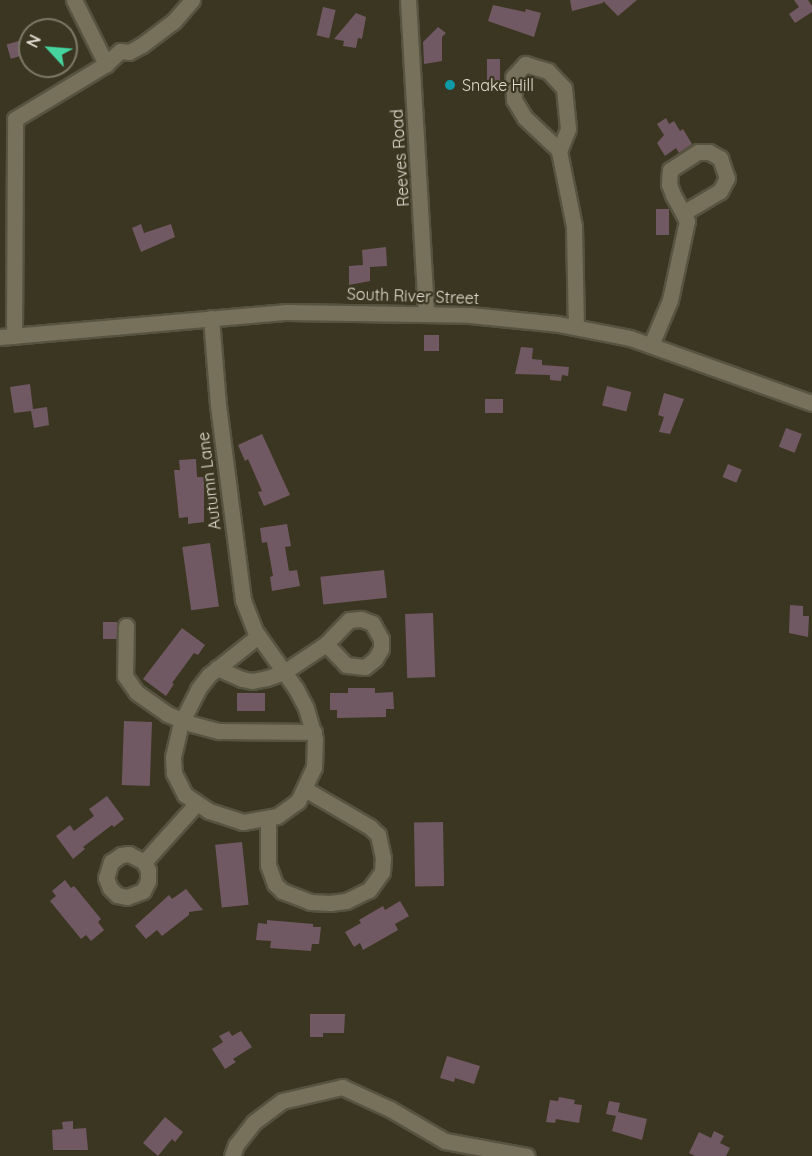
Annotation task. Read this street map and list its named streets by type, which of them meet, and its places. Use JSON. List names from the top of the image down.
{
  "streets": {
    "street": ["Reeves Road", "South River Street", "Autumn Lane"]
  },
  "crossings": [
    ["Reeves Road", "South River Street"],
    ["South River Street", "Autumn Lane"]
  ],
  "places": ["Snake Hill"],
  "north": "top left"
}
